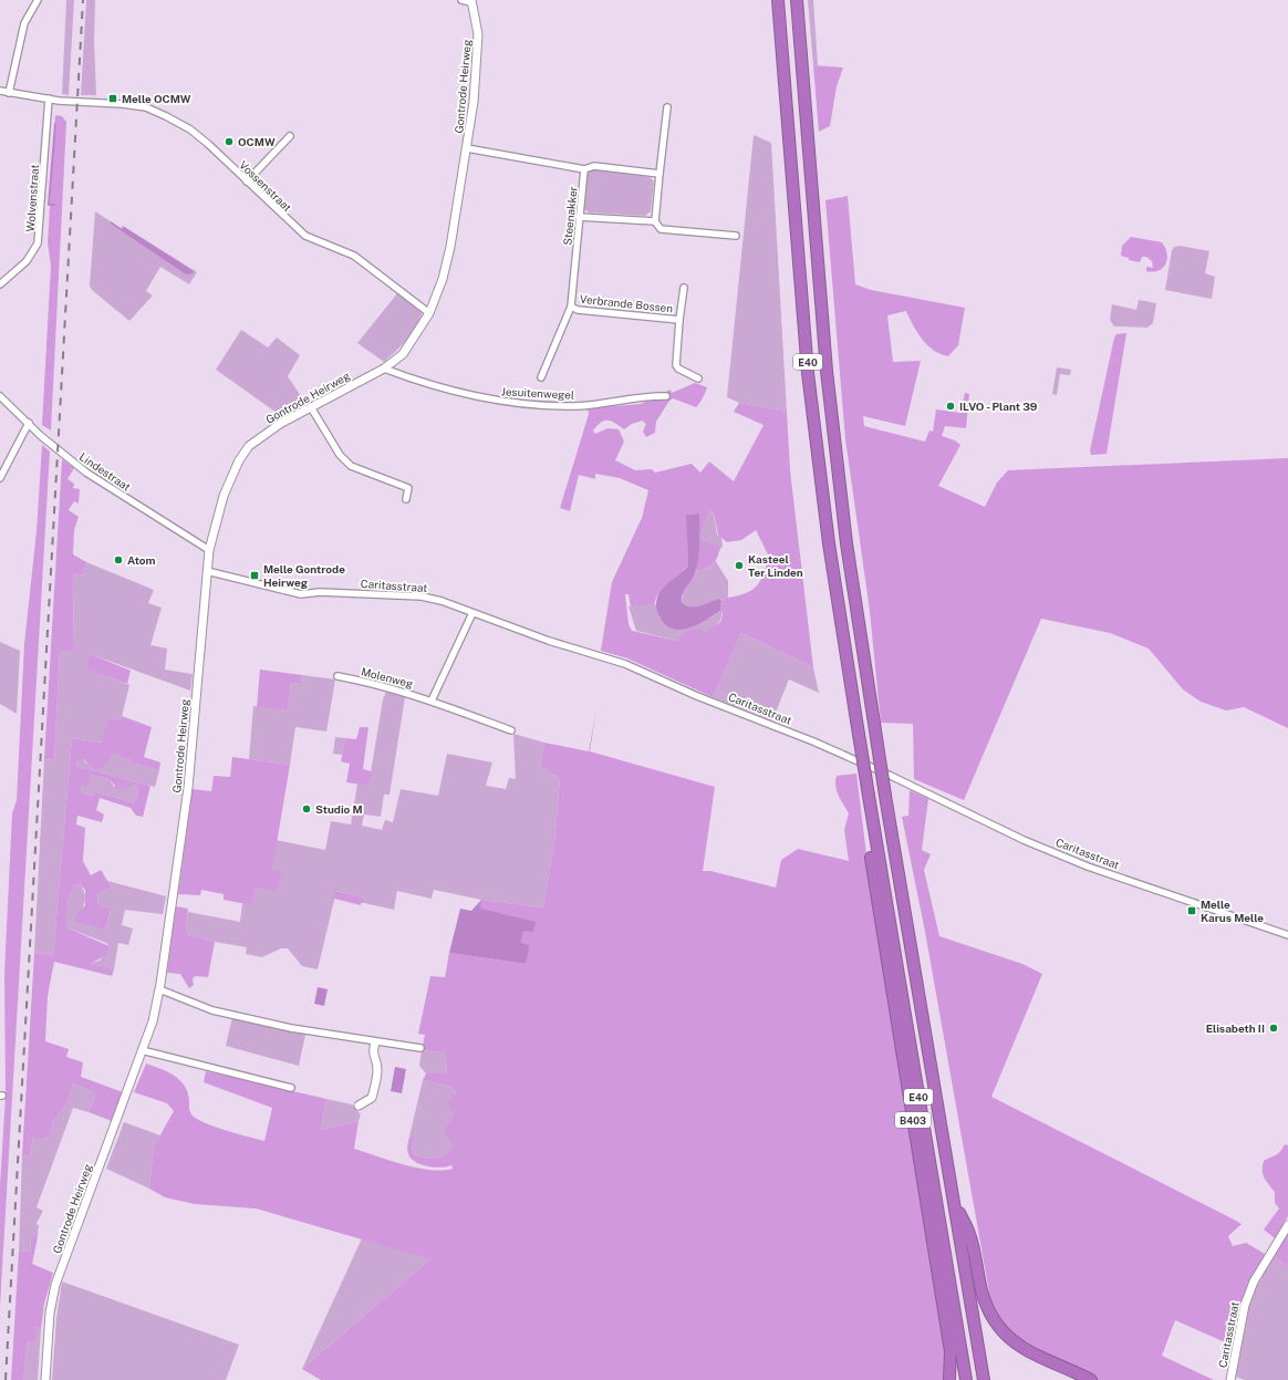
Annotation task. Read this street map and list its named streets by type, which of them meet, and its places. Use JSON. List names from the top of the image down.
{
  "streets": {
    "highway": ["E40", "B403"],
    "street": [
      "Gontrode Heirweg",
      "Vossenstraat",
      "Wolvenstraat",
      "Steenakker",
      "Verbrande Bossen",
      "Jesuitenwegel",
      "Lindestraat",
      "Caritasstraat",
      "Molenweg"
    ]
  },
  "crossings": [
    ["Gontrode Heirweg", "Vossenstraat"],
    ["Gontrode Heirweg", "Jesuitenwegel"],
    ["Gontrode Heirweg", "Lindestraat"],
    ["Gontrode Heirweg", "Caritasstraat"],
    ["Vossenstraat", "Wolvenstraat"],
    ["Steenakker", "Verbrande Bossen"],
    ["E40", "B403"]
  ],
  "places": {
    "transit": ["Melle OCMW", "Melle Gontrode Heirweg", "Melle Karus Melle"],
    "other": [
      "OCMW",
      "ILVO - Plant 39",
      "Atom",
      "Kasteel Ter Linden",
      "Studio M",
      "Elisabeth II"
    ]
  }
}
